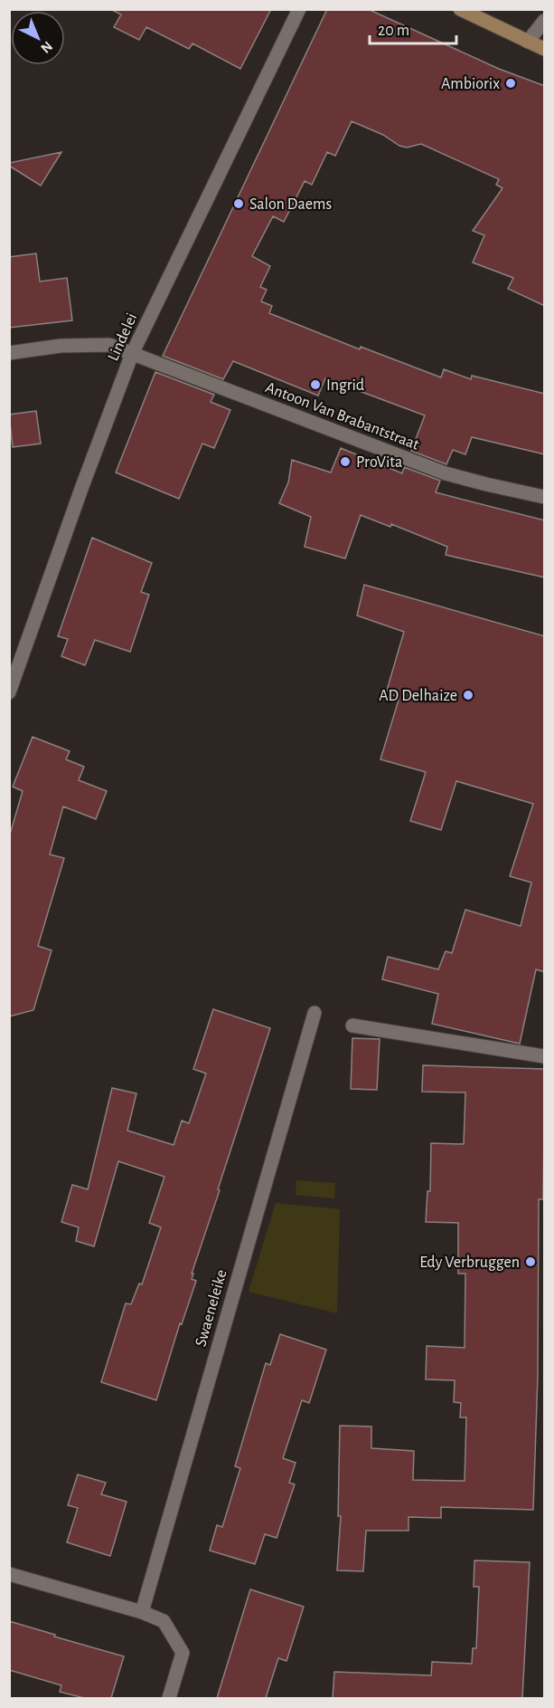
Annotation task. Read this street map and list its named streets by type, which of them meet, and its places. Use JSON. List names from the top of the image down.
{
  "streets": {
    "street": ["Lindelei", "Antoon Van Brabantstraat", "Swaeneleike"]
  },
  "crossings": [
    ["Lindelei", "Antoon Van Brabantstraat"]
  ],
  "places": [
    "Ambiorix",
    "Salon Daems",
    "Ingrid",
    "ProVita",
    "AD Delhaize",
    "Edy Verbruggen"
  ],
  "scale_bar": "20 m",
  "north": "bottom right"
}
